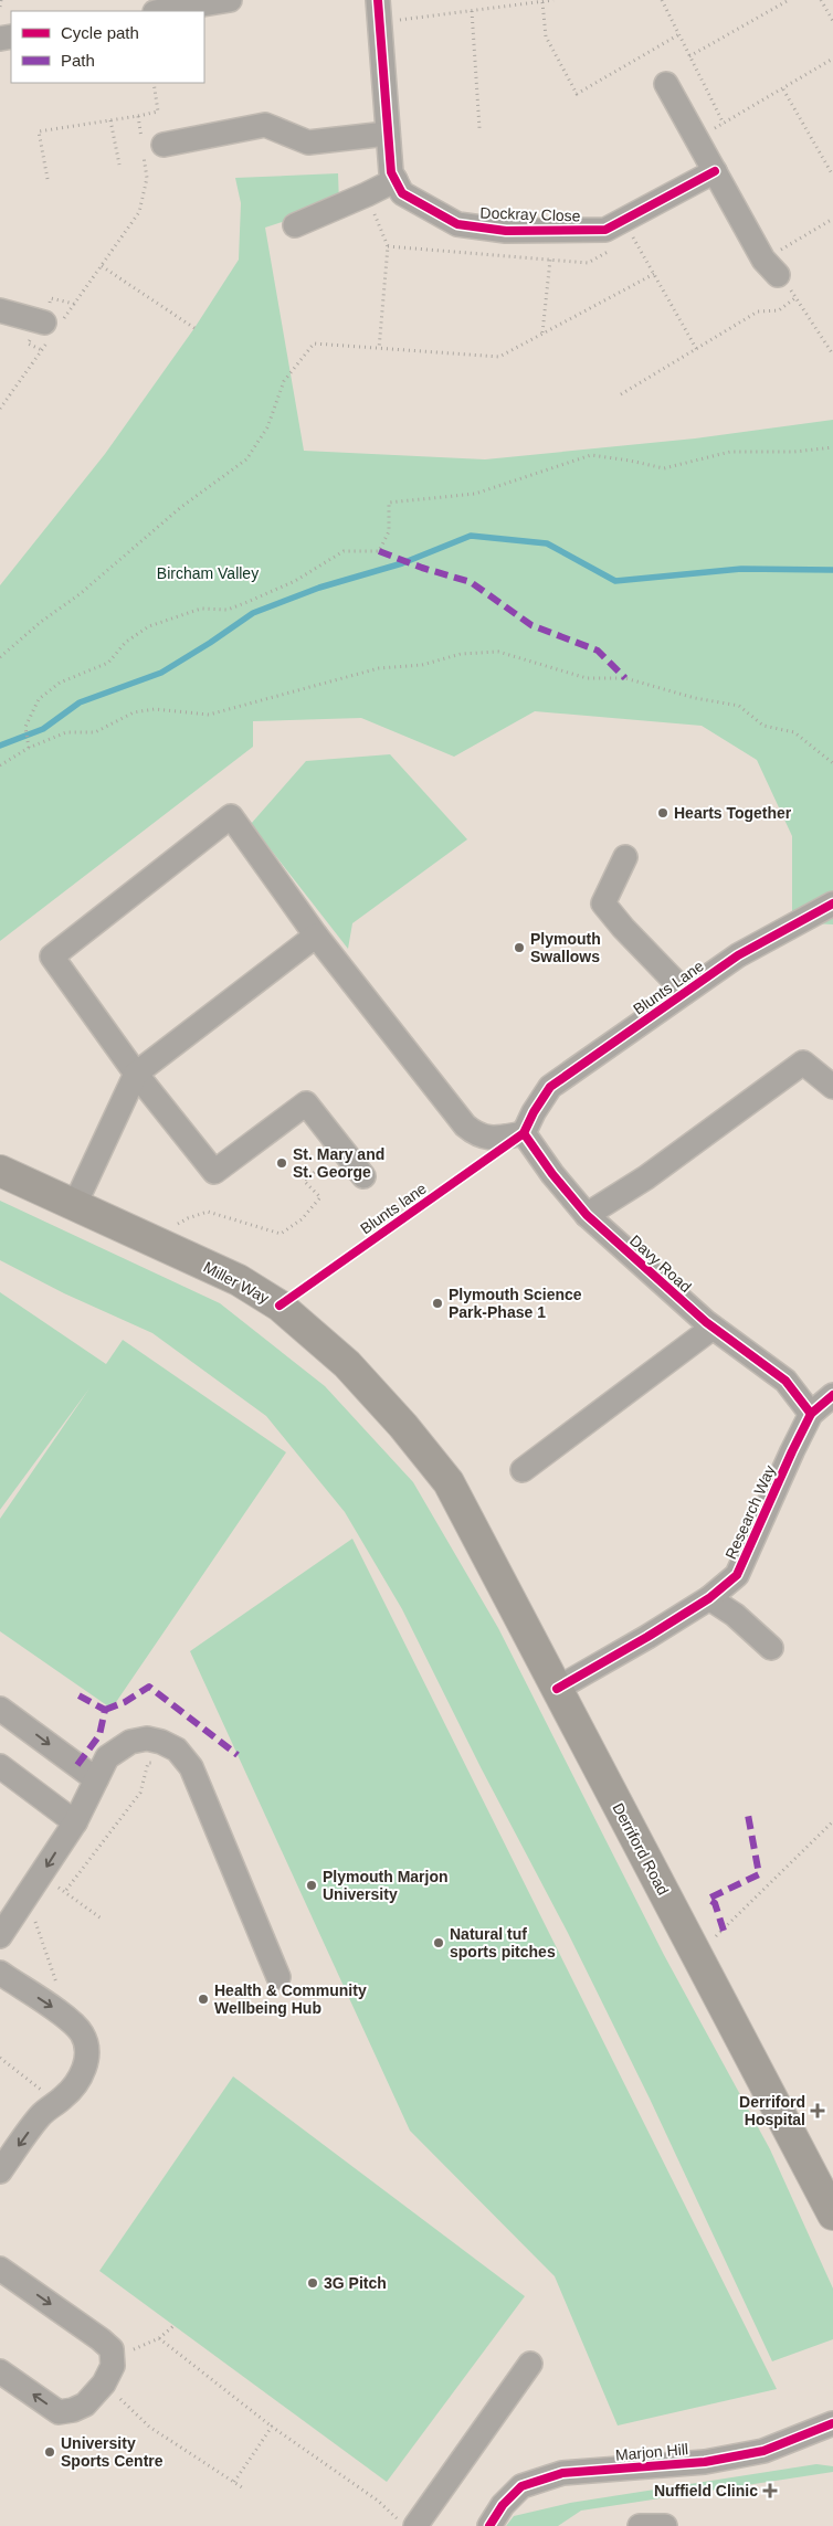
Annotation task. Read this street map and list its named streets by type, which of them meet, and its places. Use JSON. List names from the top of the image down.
{
  "streets": {
    "main road": ["Miller Way", "Derriford Road"],
    "street": [
      "Dockray Close",
      "Blunts Lane",
      "Davy Road",
      "Research Way",
      "Marjon Hill"
    ],
    "cycle path": ["Blunts lane"]
  },
  "crossings": [
    ["Blunts Lane", "Davy Road"],
    ["Davy Road", "Research Way"],
    ["Miller Way", "Derriford Road"],
    ["Research Way", "Derriford Road"]
  ],
  "parks": ["Bircham Valley"],
  "places": {
    "other": [
      "Hearts Together",
      "Plymouth Swallows",
      "St. Mary and St. George",
      "Plymouth Science Park-Phase 1",
      "Plymouth Marjon University",
      "Natural tuf sports pitches",
      "Health & Community Wellbeing Hub",
      "3G Pitch",
      "University Sports Centre"
    ],
    "health": ["Derriford Hospital", "Nuffield Clinic"]
  },
  "legend": ["Cycle path", "Path"]
}
